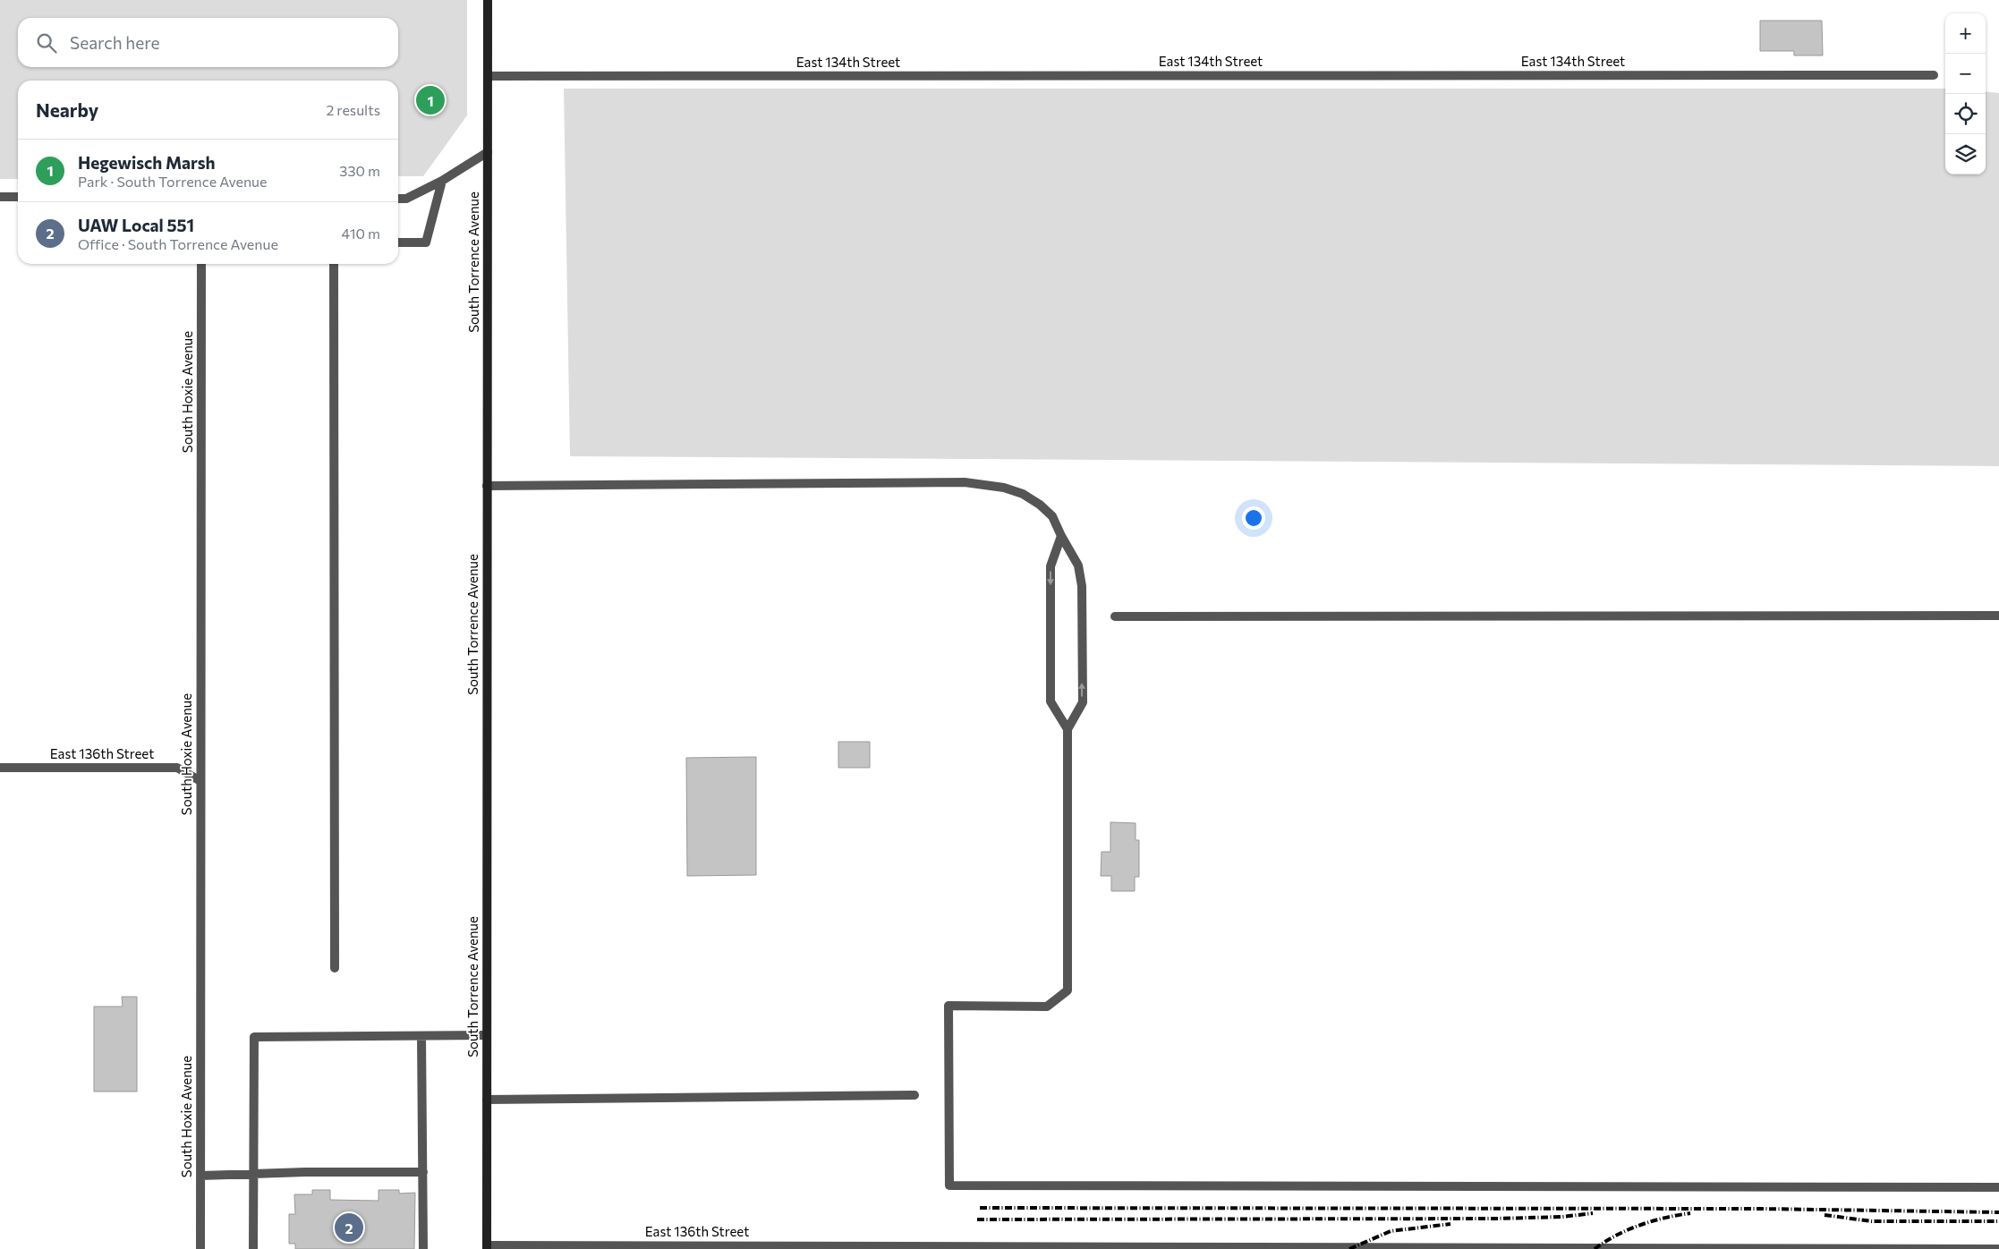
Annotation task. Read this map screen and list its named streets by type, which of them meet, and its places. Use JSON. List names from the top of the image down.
{
  "streets": {
    "main road": ["South Torrence Avenue"],
    "street": ["East 134th Street", "South Hoxie Avenue", "East 136th Street"]
  },
  "crossings": [
    ["East 134th Street", "South Torrence Avenue"],
    ["South Torrence Avenue", "East 136th Street"],
    ["South Hoxie Avenue", "East 136th Street"]
  ],
  "page": {
    "map_buttons": ["+", "−"],
    "search": "Search here",
    "heading": ["Nearby", "2 results"],
    "pins": ["1", "2"],
    "list": [
      {
        "mark": "1",
        "name": "Hegewisch Marsh",
        "note": "Park · South Torrence Avenue",
        "value": "330 m"
      },
      {
        "mark": "2",
        "name": "UAW Local 551",
        "note": "Office · South Torrence Avenue",
        "value": "410 m"
      }
    ]
  }
}
